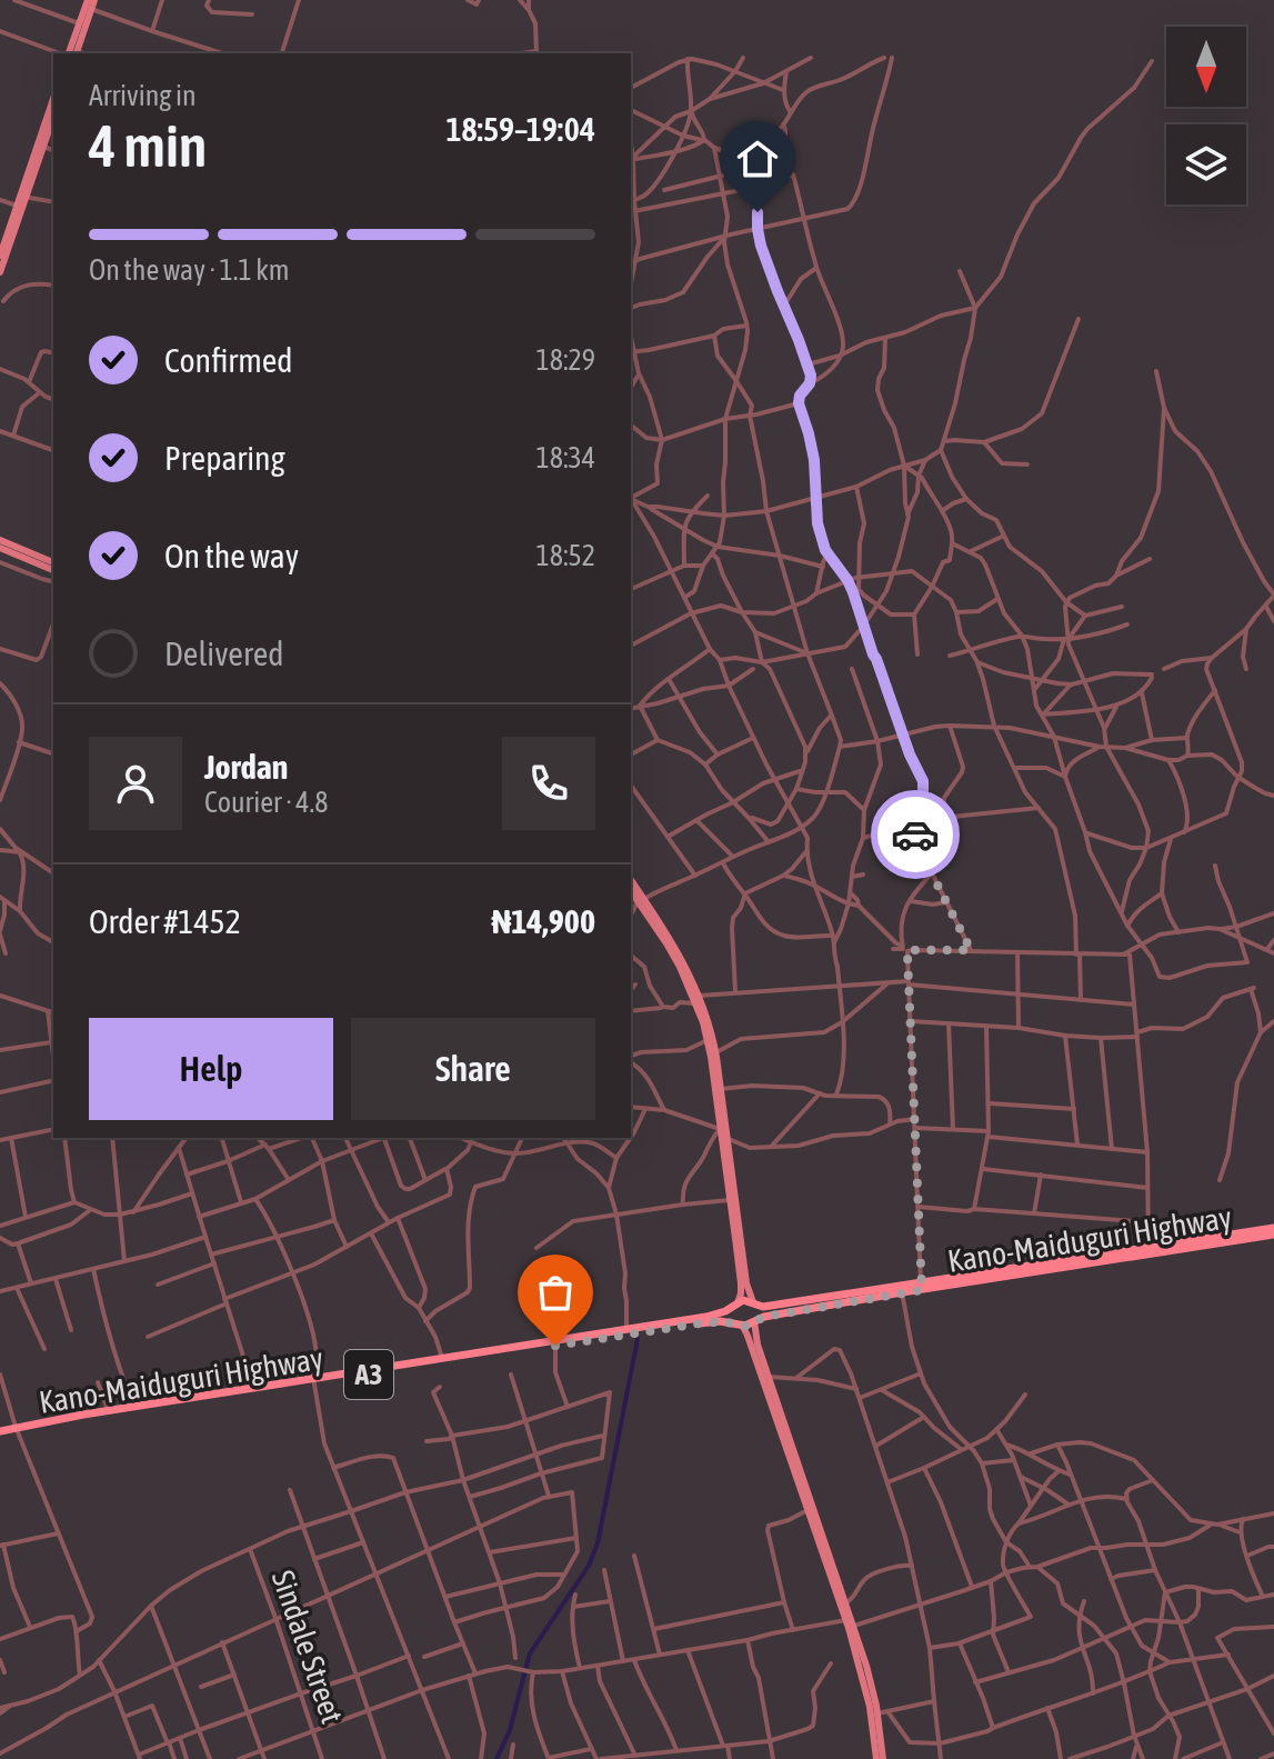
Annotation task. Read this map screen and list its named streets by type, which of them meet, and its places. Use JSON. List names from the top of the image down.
{
  "streets": {
    "highway": ["Kano-Maiduguri Highway", "A3"],
    "street": ["Sindale Street"]
  },
  "crossings": [
    ["Kano-Maiduguri Highway", "A3"]
  ],
  "north": "bottom",
  "page": {
    "heading": ["4 min", "Arriving in", "18:59–19:04"],
    "panel": [
      "Jordan",
      "Courier · 4.8",
      "Order #1452",
      "₦14,900"
    ],
    "bar": "On the way · 1.1 km",
    "list": [
      ["Confirmed", "18:29"],
      ["Preparing", "18:34"],
      ["On the way", "18:52"],
      "Delivered"
    ],
    "buttons": ["Help", "Share"]
  }
}
